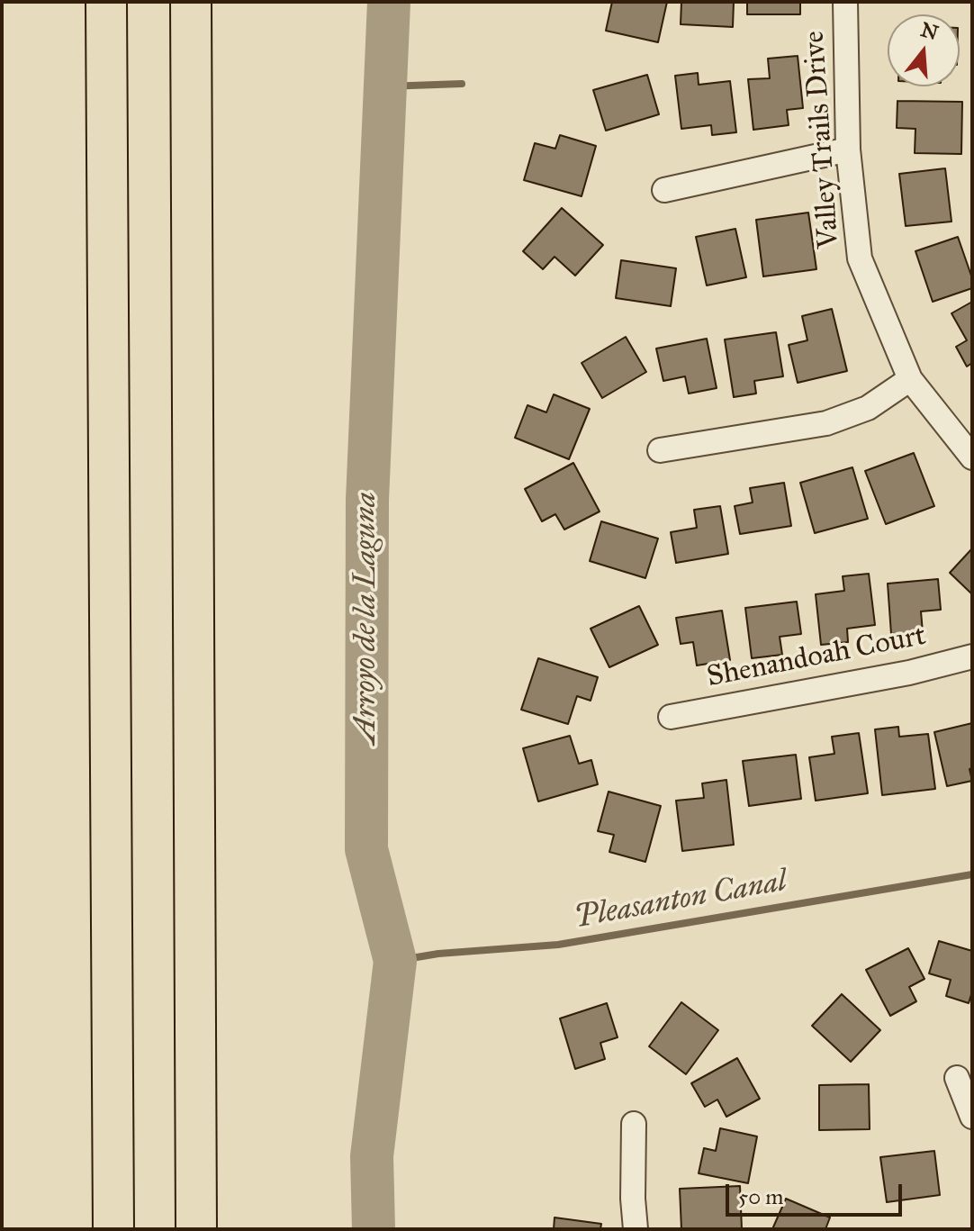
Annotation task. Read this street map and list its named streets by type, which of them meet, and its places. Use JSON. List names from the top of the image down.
{
  "streets": {
    "street": ["Valley Trails Drive", "Shenandoah Court"]
  },
  "water": ["Arroyo de la Laguna", "Pleasanton Canal"],
  "scale_bar": "50 m",
  "north": "top"
}
